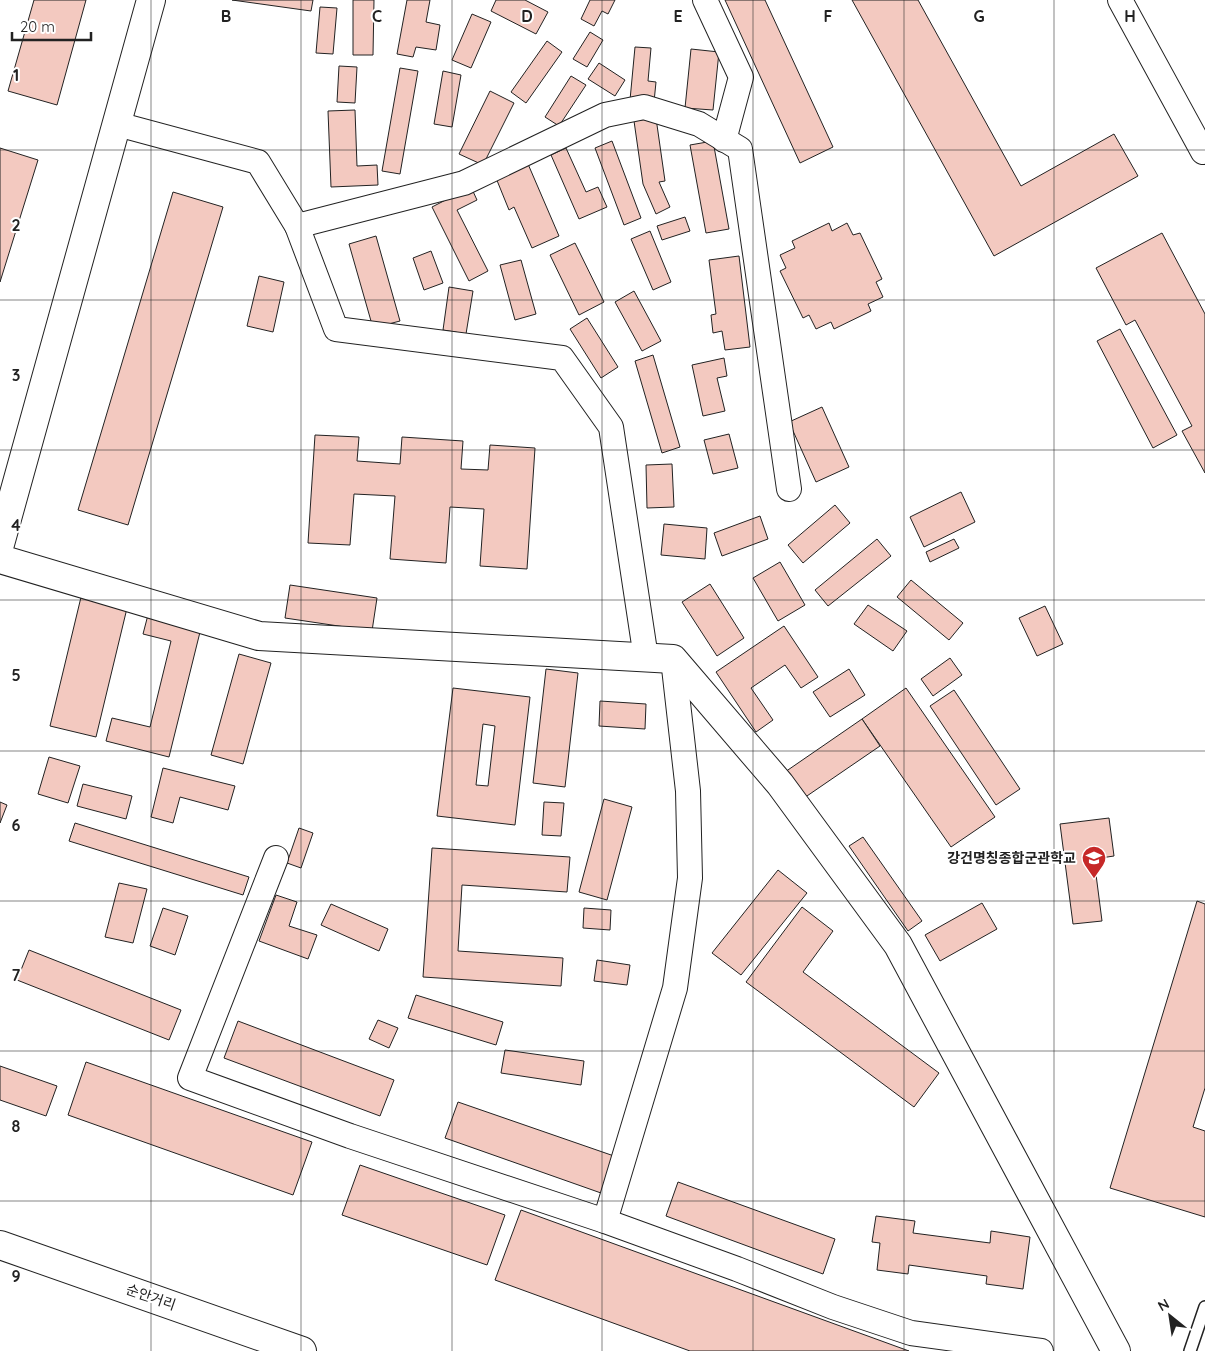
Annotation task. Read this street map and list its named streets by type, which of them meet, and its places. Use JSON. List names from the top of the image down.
{
  "streets": {
    "street": ["순안거리"]
  },
  "places": {
    "school or university": ["강건명칭종합군관학교"]
  },
  "scale_bar": "20 m",
  "north": "top left",
  "grid": {
    "columns": [
      "B",
      "C",
      "D",
      "E",
      "F",
      "G",
      "H"
    ],
    "rows": [
      "1",
      "2",
      "3",
      "4",
      "5",
      "6",
      "7",
      "8",
      "9"
    ]
  }
}
